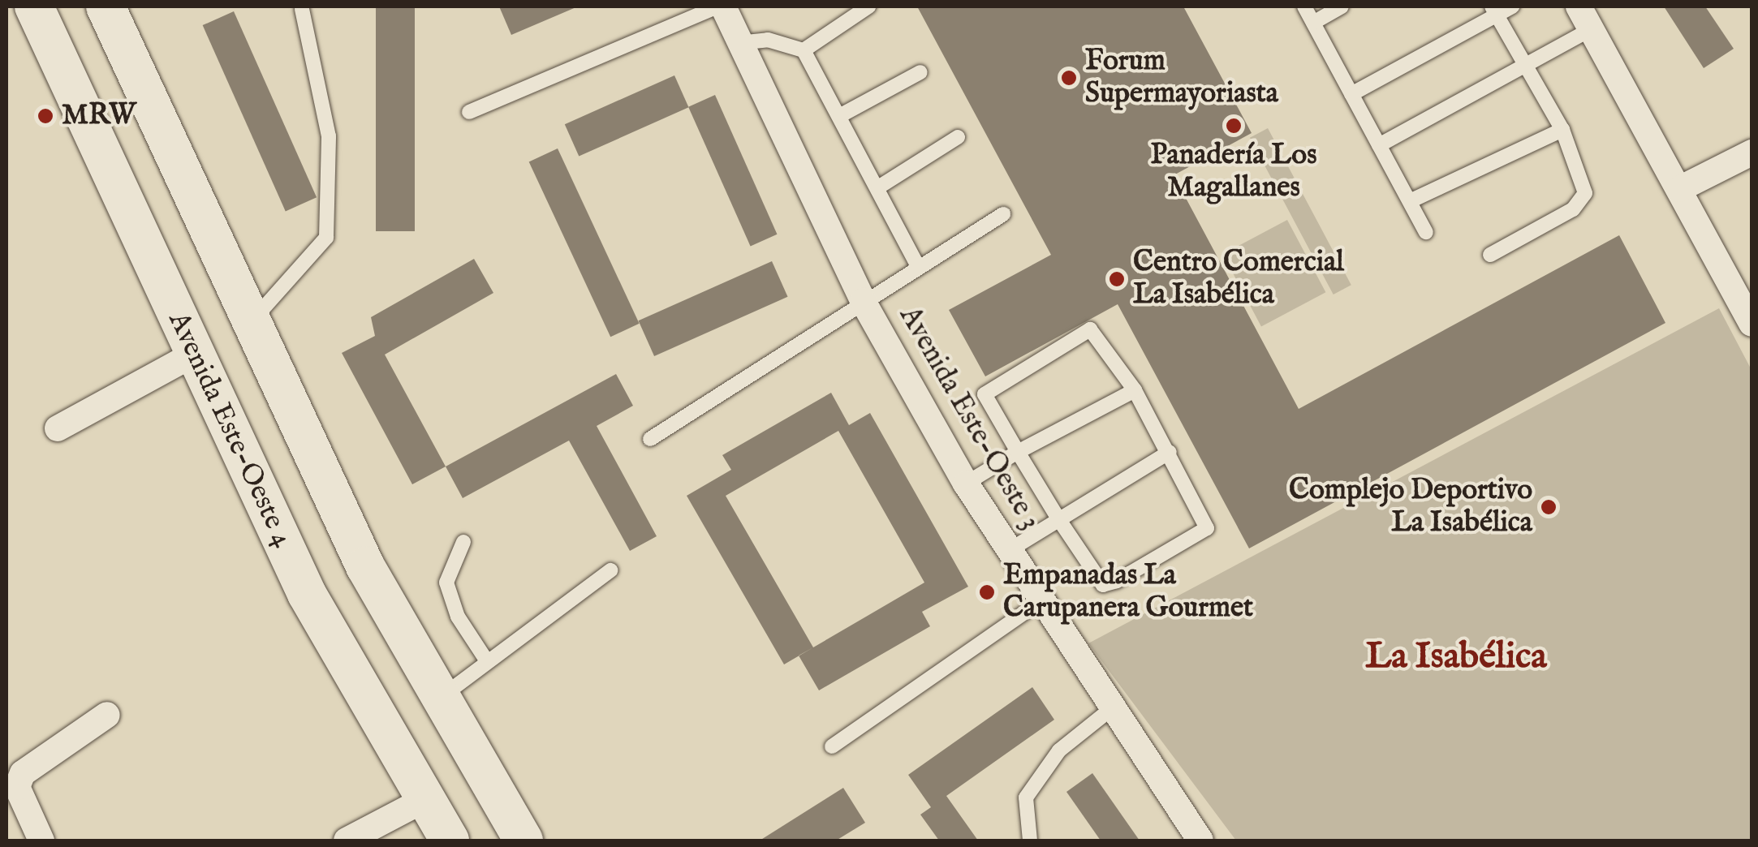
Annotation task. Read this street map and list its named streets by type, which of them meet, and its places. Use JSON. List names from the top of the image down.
{
  "streets": {
    "main road": ["Avenida Este-Oeste 4"],
    "street": ["Avenida Este-Oeste 3"]
  },
  "districts": ["La Isabélica"],
  "places": [
    "Forum Supermayoriasta",
    "MRW",
    "Panadería Los Magallanes",
    "Centro Comercial La Isabélica",
    "Complejo Deportivo La Isabélica",
    "Empanadas La Carupanera Gourmet"
  ]
}
